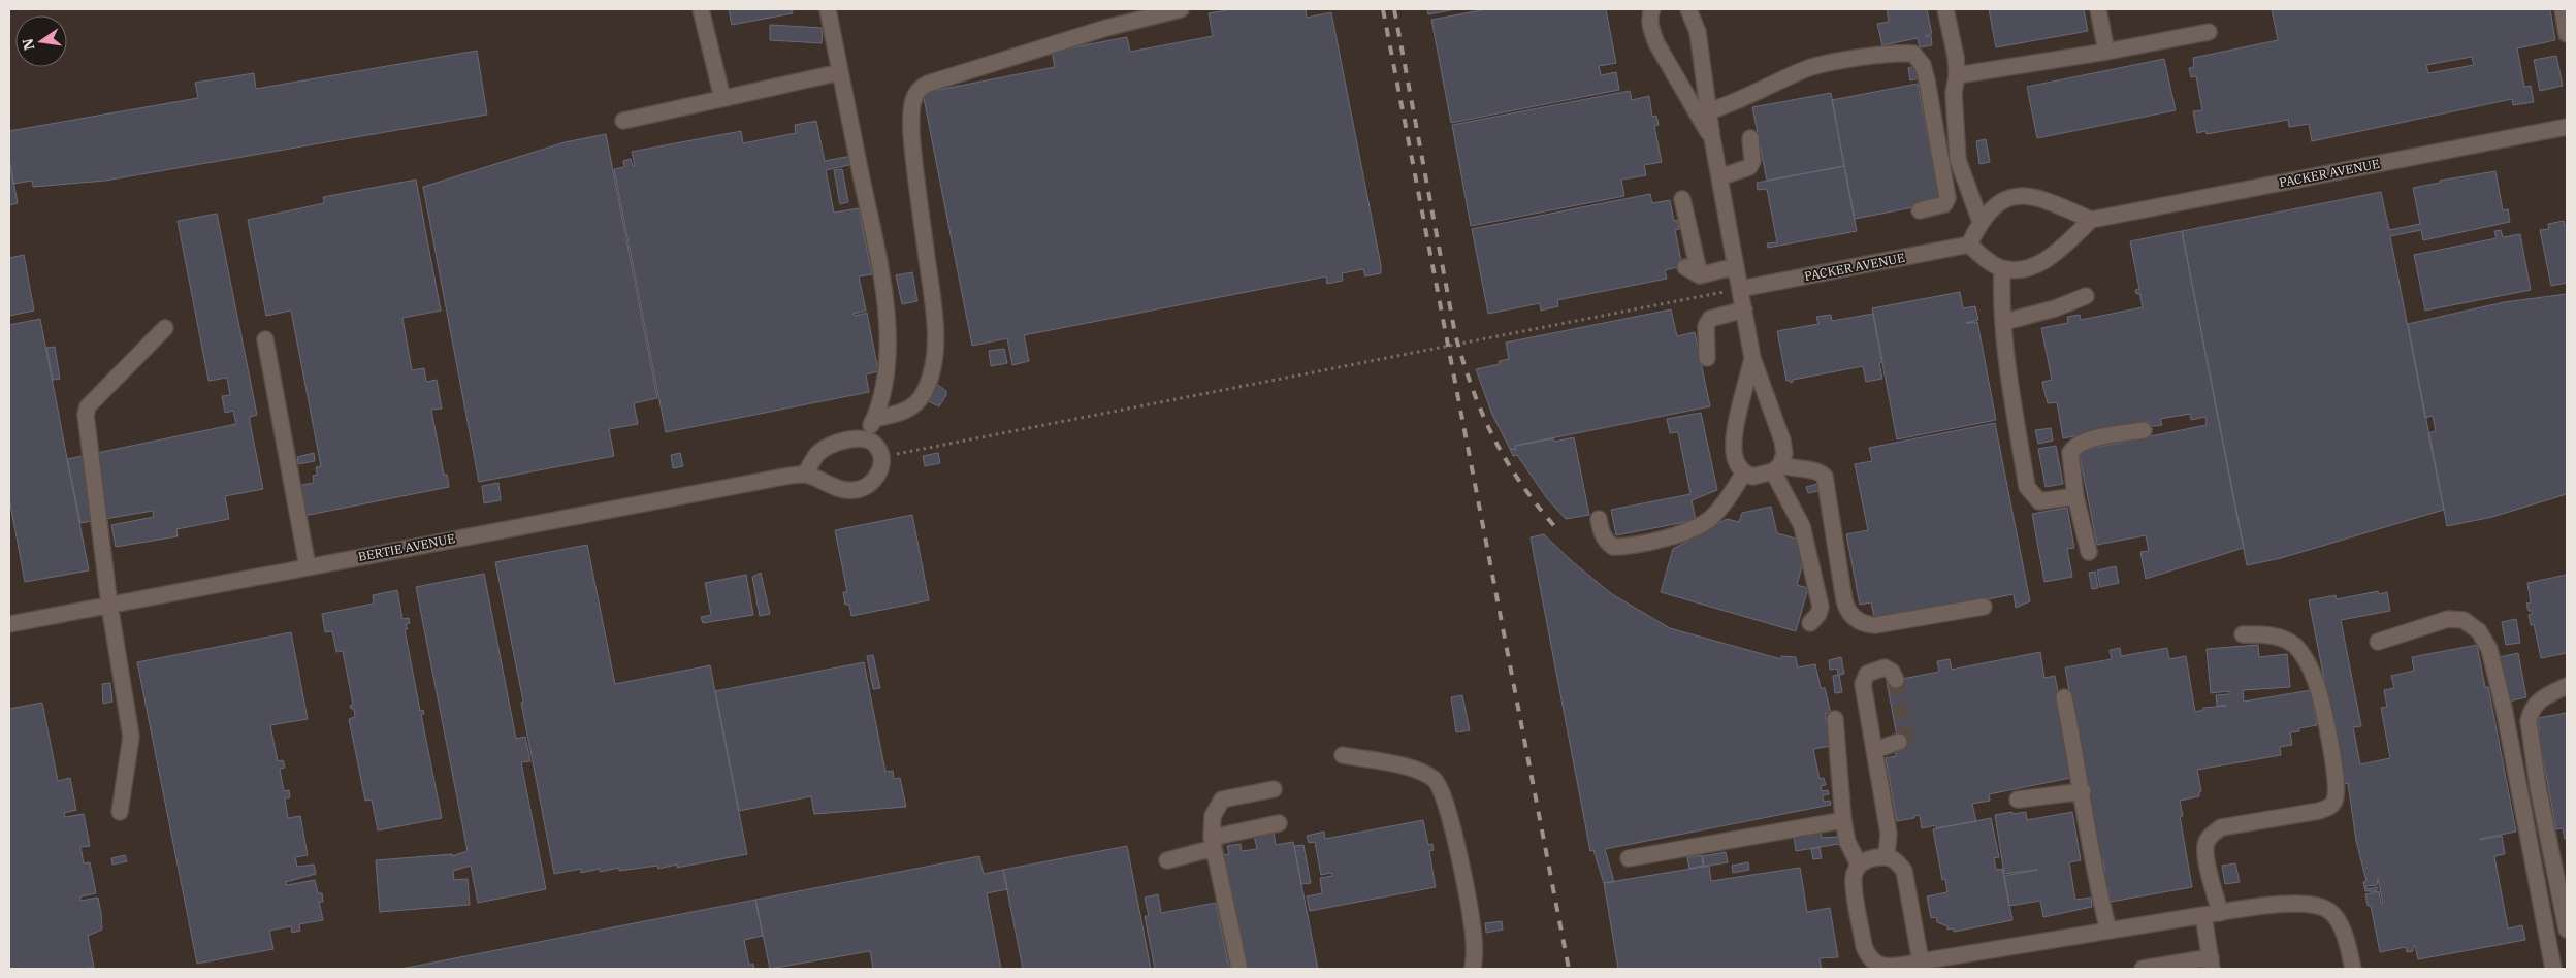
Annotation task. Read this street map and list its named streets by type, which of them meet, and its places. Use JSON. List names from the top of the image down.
{
  "streets": {
    "street": ["PACKER AVENUE", "BERTIE AVENUE"]
  },
  "north": "left"
}
